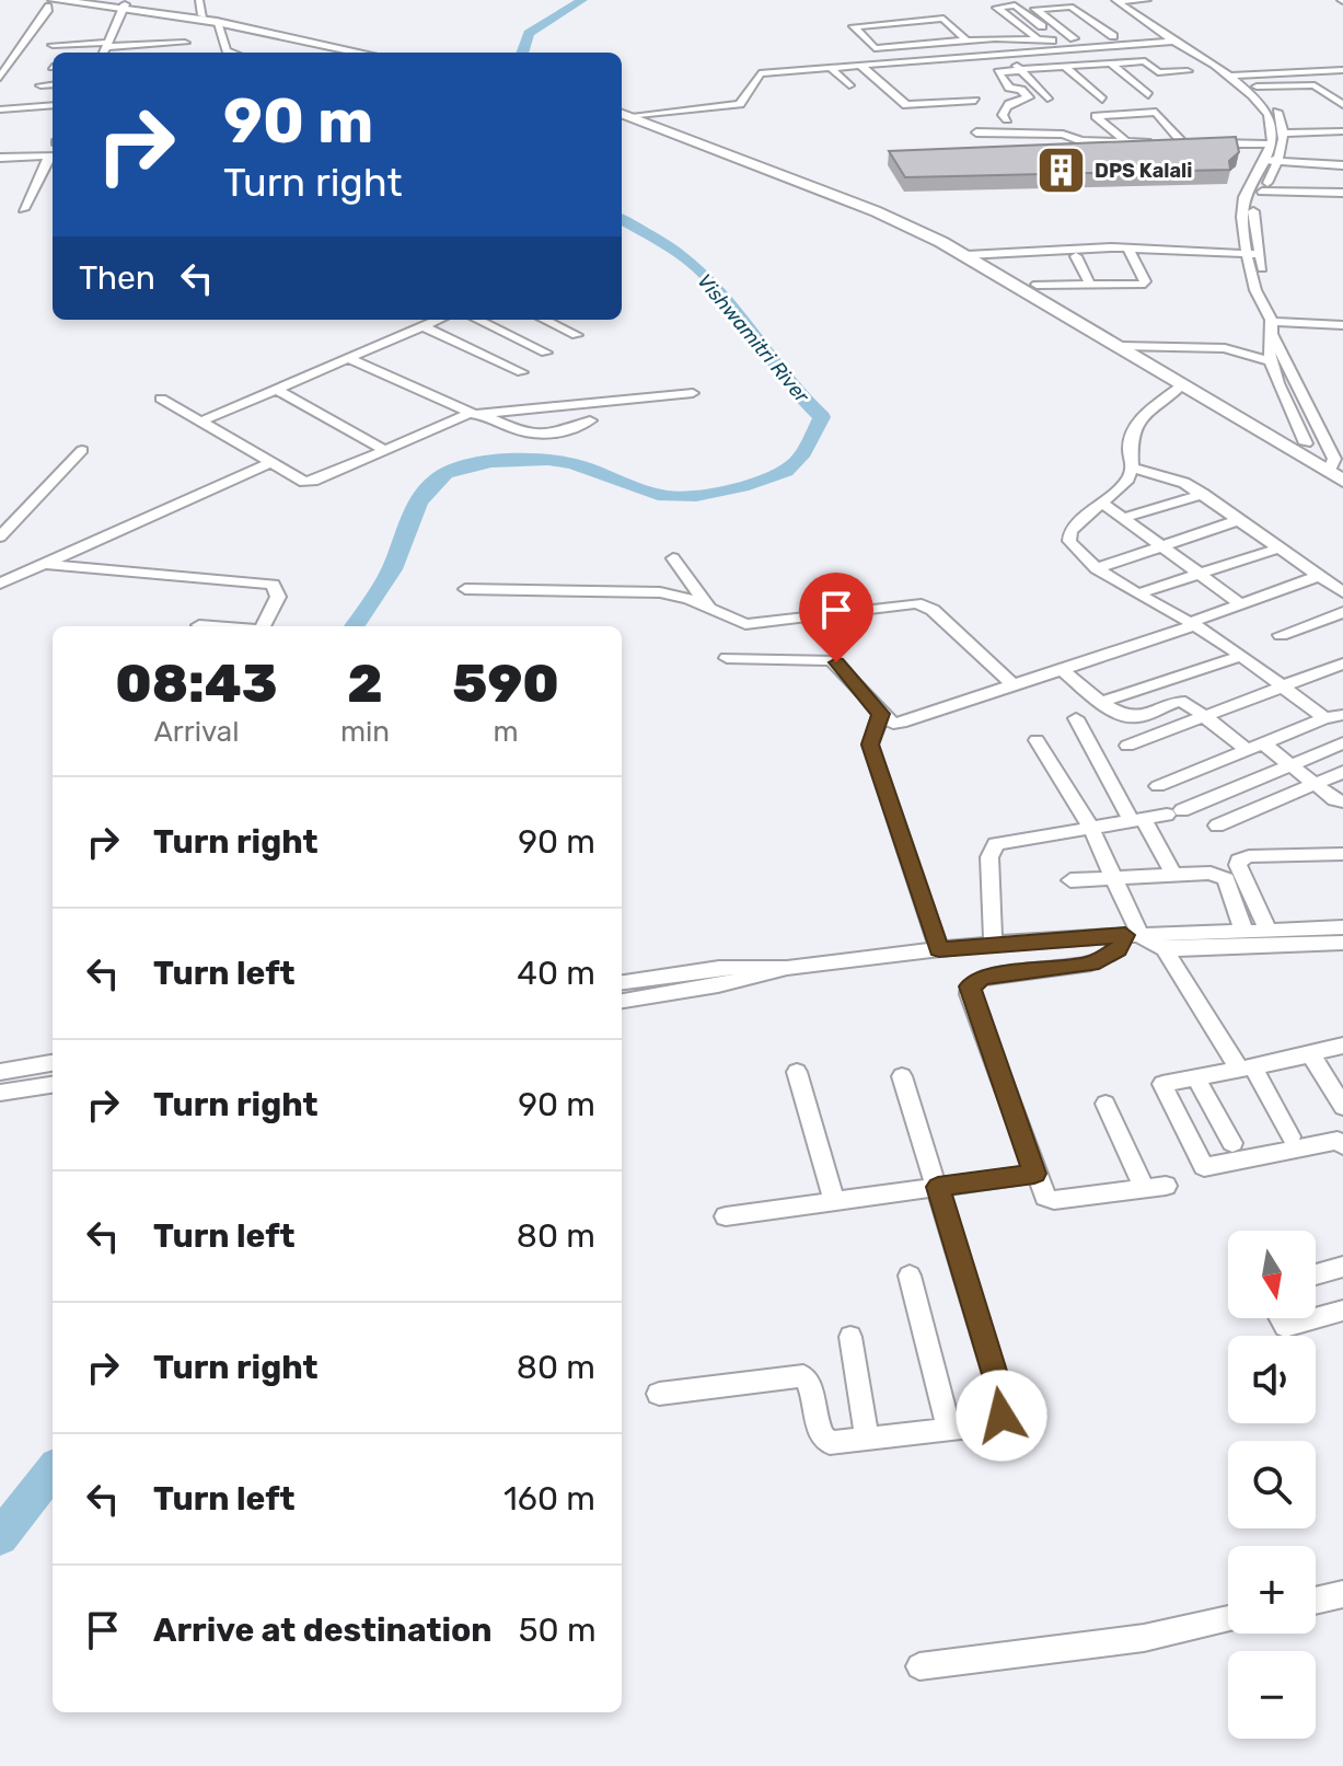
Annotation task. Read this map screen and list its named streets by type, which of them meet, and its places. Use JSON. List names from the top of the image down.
{
  "water": ["Vishwamitri River"],
  "places": {
    "building": ["DPS Kalali"]
  },
  "north": "bottom",
  "page": {
    "turn": ["90 m", "Turn right"],
    "then": "Then",
    "eta": [
      "08:43",
      "Arrival",
      "2",
      "min",
      "590",
      "m"
    ],
    "list": [
      {
        "name": "Turn right",
        "value": "90 m"
      },
      {
        "name": "Turn left",
        "value": "40 m"
      },
      {
        "name": "Turn right",
        "value": "90 m"
      },
      {
        "name": "Turn left",
        "value": "80 m"
      },
      {
        "name": "Turn right",
        "value": "80 m"
      },
      {
        "name": "Turn left",
        "value": "160 m"
      },
      {
        "name": "Arrive at destination",
        "value": "50 m"
      }
    ],
    "map_buttons": ["+", "−"]
  }
}
